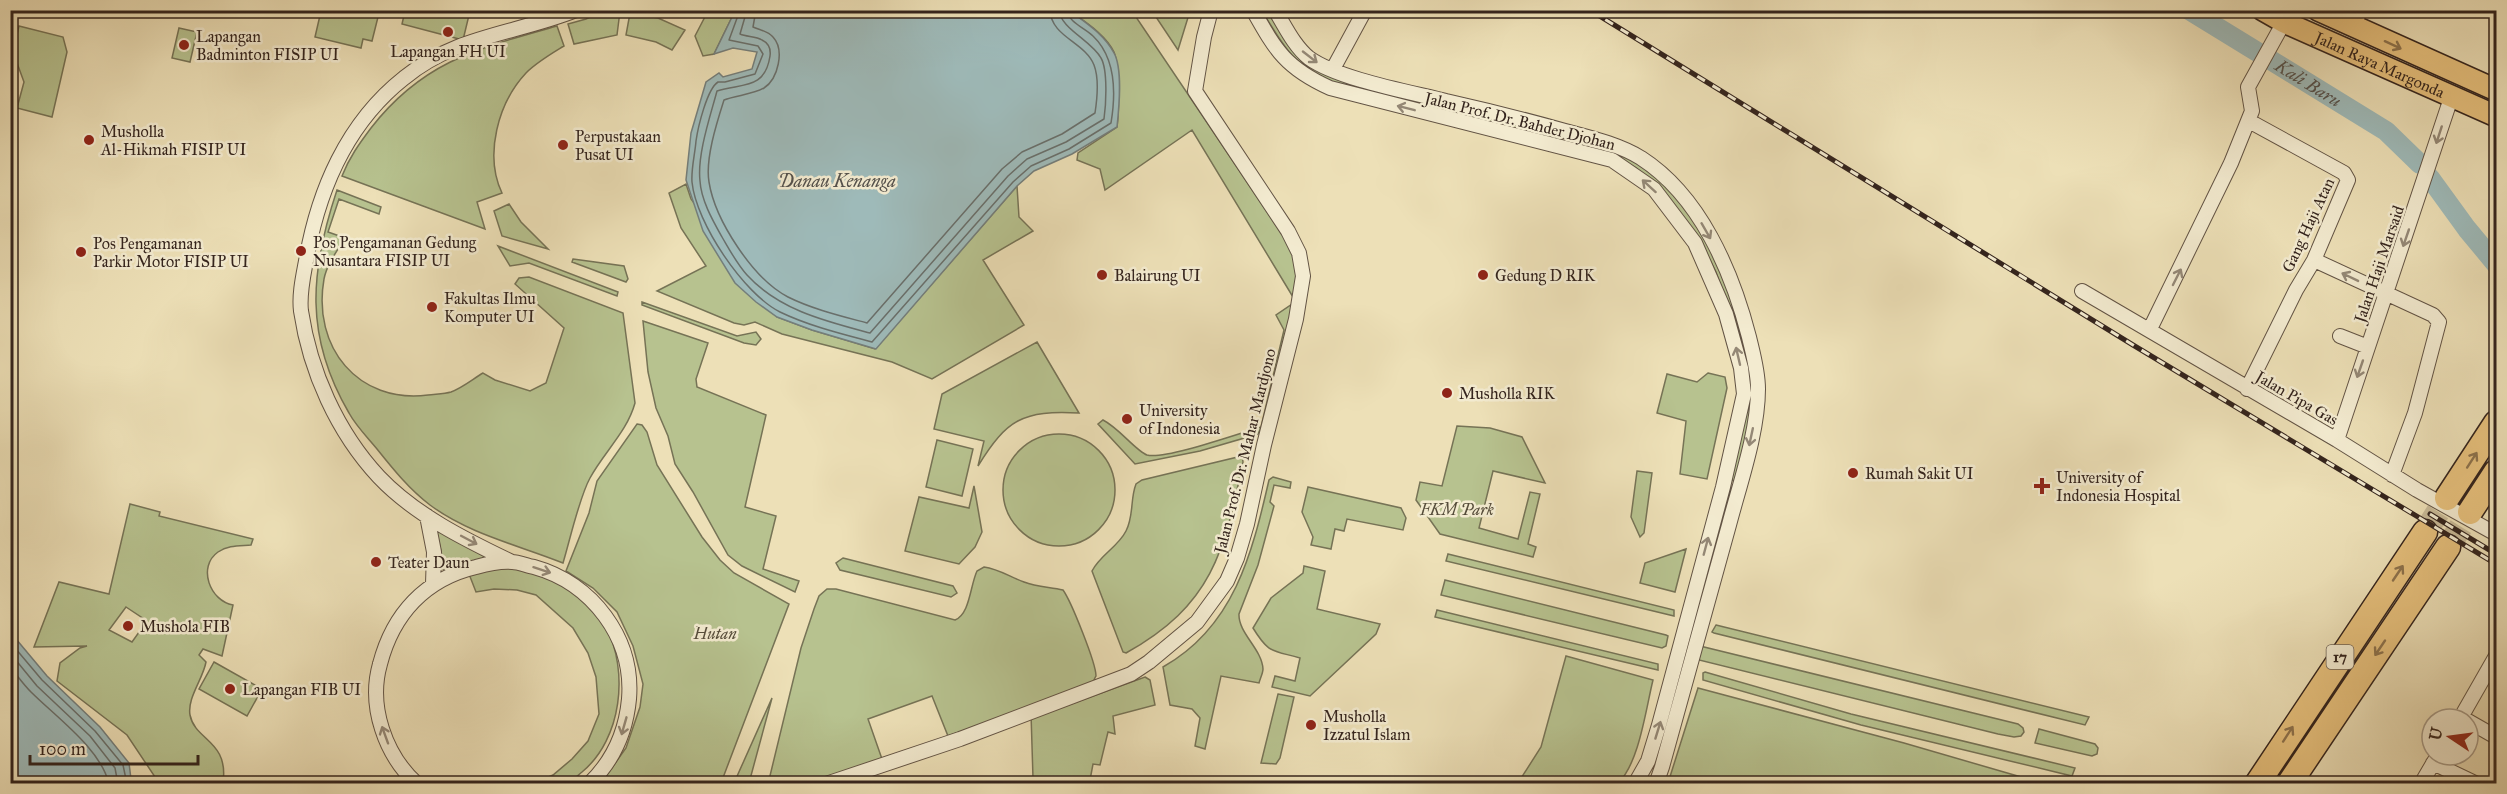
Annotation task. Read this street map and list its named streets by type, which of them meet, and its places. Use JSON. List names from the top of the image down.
{
  "streets": {
    "highway": ["17"],
    "main road": ["Jalan Raya Margonda"],
    "street": [
      "Jalan Prof. Dr. Bahder Djohan",
      "Gang Haji Atan",
      "Jalan Haji Marsaid",
      "Jalan Pipa Gas",
      "Jalan Prof. Dr. Mahar Mardjono"
    ]
  },
  "crossings": [
    ["Jalan Raya Margonda", "Jalan Haji Marsaid"],
    ["Gang Haji Atan", "Jalan Pipa Gas"],
    ["Jalan Haji Marsaid", "Jalan Pipa Gas"]
  ],
  "one_way": ["Jalan Haji Marsaid"],
  "water": ["Kali Baru", "Danau Kenanga"],
  "parks": ["FKM Park", "Hutan"],
  "places": {
    "other": [
      "Lapangan FH UI",
      "Lapangan Badminton FISIP UI",
      "Musholla Al-Hikmah FISIP UI",
      "Perpustakaan Pusat UI",
      "Pos Pengamanan Gedung Nusantara FISIP UI",
      "Pos Pengamanan Parkir Motor FISIP UI",
      "Balairung UI",
      "Gedung D RIK",
      "Fakultas Ilmu Komputer UI",
      "Musholla RIK",
      "University of Indonesia",
      "Rumah Sakit UI",
      "Teater Daun",
      "Mushola FIB",
      "Lapangan FIB UI",
      "Musholla Izzatul Islam"
    ],
    "health": ["University of Indonesia Hospital"]
  },
  "scale_bar": "100 m",
  "north": "left"
}
